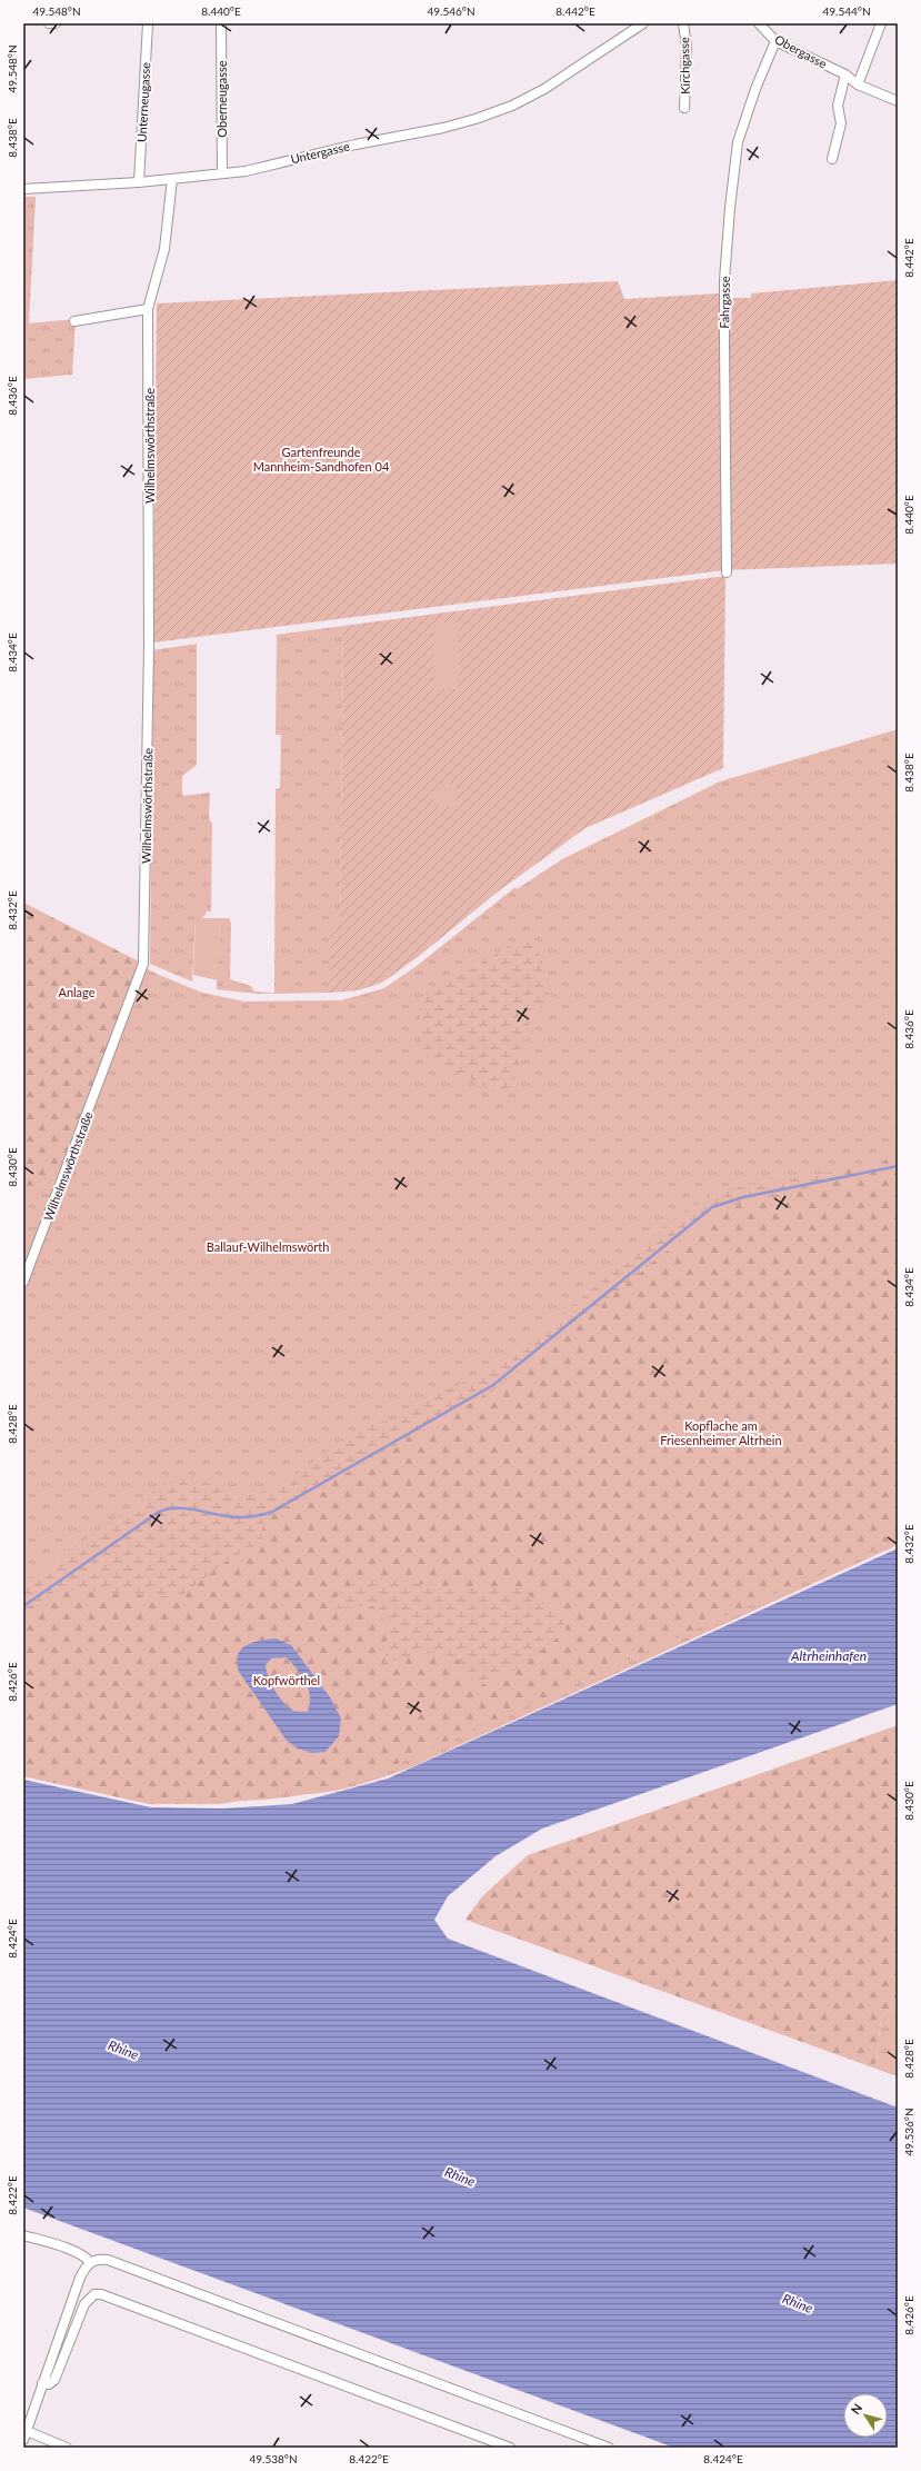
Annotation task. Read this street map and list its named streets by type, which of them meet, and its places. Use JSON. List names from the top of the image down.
{
  "streets": {
    "street": [
      "Obergasse",
      "Kirchgasse",
      "Oberneugasse",
      "Unterneugasse",
      "Untergasse",
      "Fahrgasse",
      "Wilhelmswörthstraße"
    ]
  },
  "crossings": [
    ["Obergasse", "Fahrgasse"],
    ["Oberneugasse", "Untergasse"],
    ["Unterneugasse", "Untergasse"],
    ["Untergasse", "Wilhelmswörthstraße"]
  ],
  "water": ["Altrheinhafen", "Rhine"],
  "parks": [
    "Gartenfreunde Mannheim-Sandhofen 04",
    "Anlage",
    "Ballauf-Wilhelmswörth",
    "Kopflache am Friesenheimer Altrhein",
    "Kopfwörthel"
  ],
  "north": "top left",
  "coordinates": [
    "49.548°N",
    "8.440°E",
    "49.546°N",
    "8.442°E",
    "49.544°N",
    "8.438°E",
    "8.436°E",
    "8.434°E",
    "8.432°E",
    "8.430°E",
    "8.428°E",
    "8.426°E",
    "8.424°E",
    "49.536°N",
    "8.422°E",
    "49.538°N"
  ]
}
